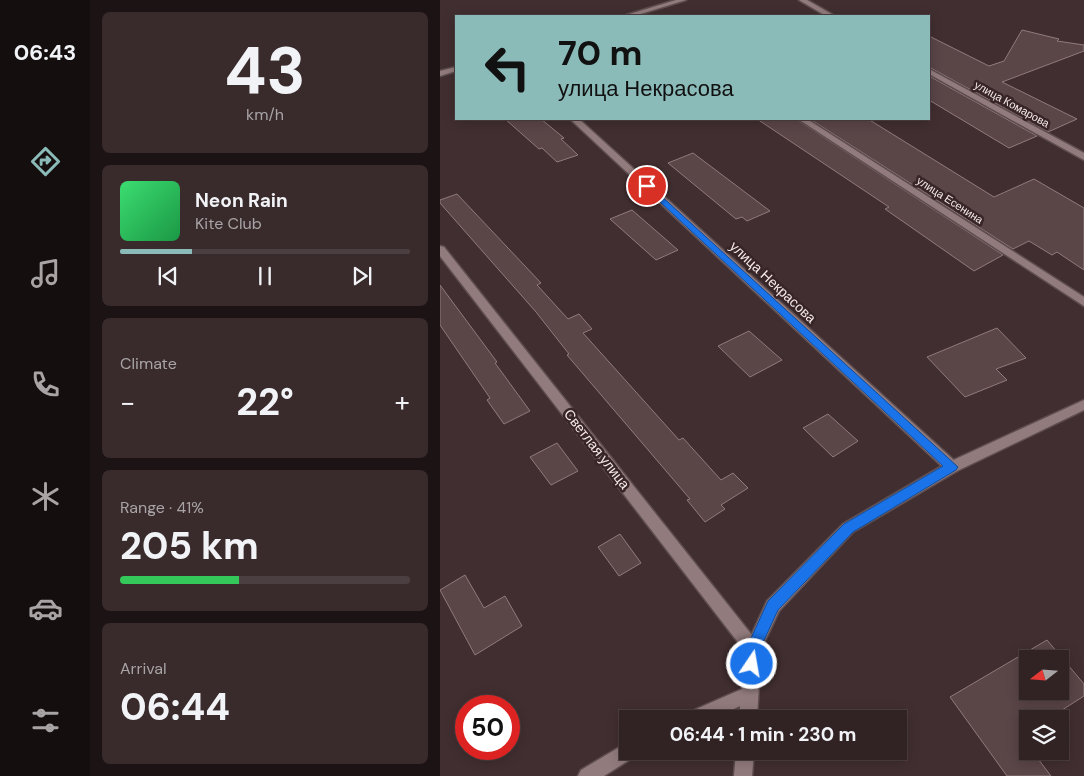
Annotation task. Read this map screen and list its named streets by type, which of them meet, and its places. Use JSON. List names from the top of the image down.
{
  "streets": {
    "street": [
      "улица Комарова",
      "улица Есенина",
      "улица Некрасова",
      "Светлая улица"
    ]
  },
  "north": "left",
  "page": {
    "tabs": "06:43",
    "tile": [
      ["43", "km/h"],
      "Climate",
      ["Range · 41%", "205 km"],
      ["Arrival", "06:44"]
    ],
    "turn": ["70 m", "улица Некрасова"],
    "song": ["Neon Rain", "Kite Club"],
    "heat": ["−", "22°", "+"],
    "limit": "50",
    "trip": "06:44 · 1 min · 230 m"
  }
}
